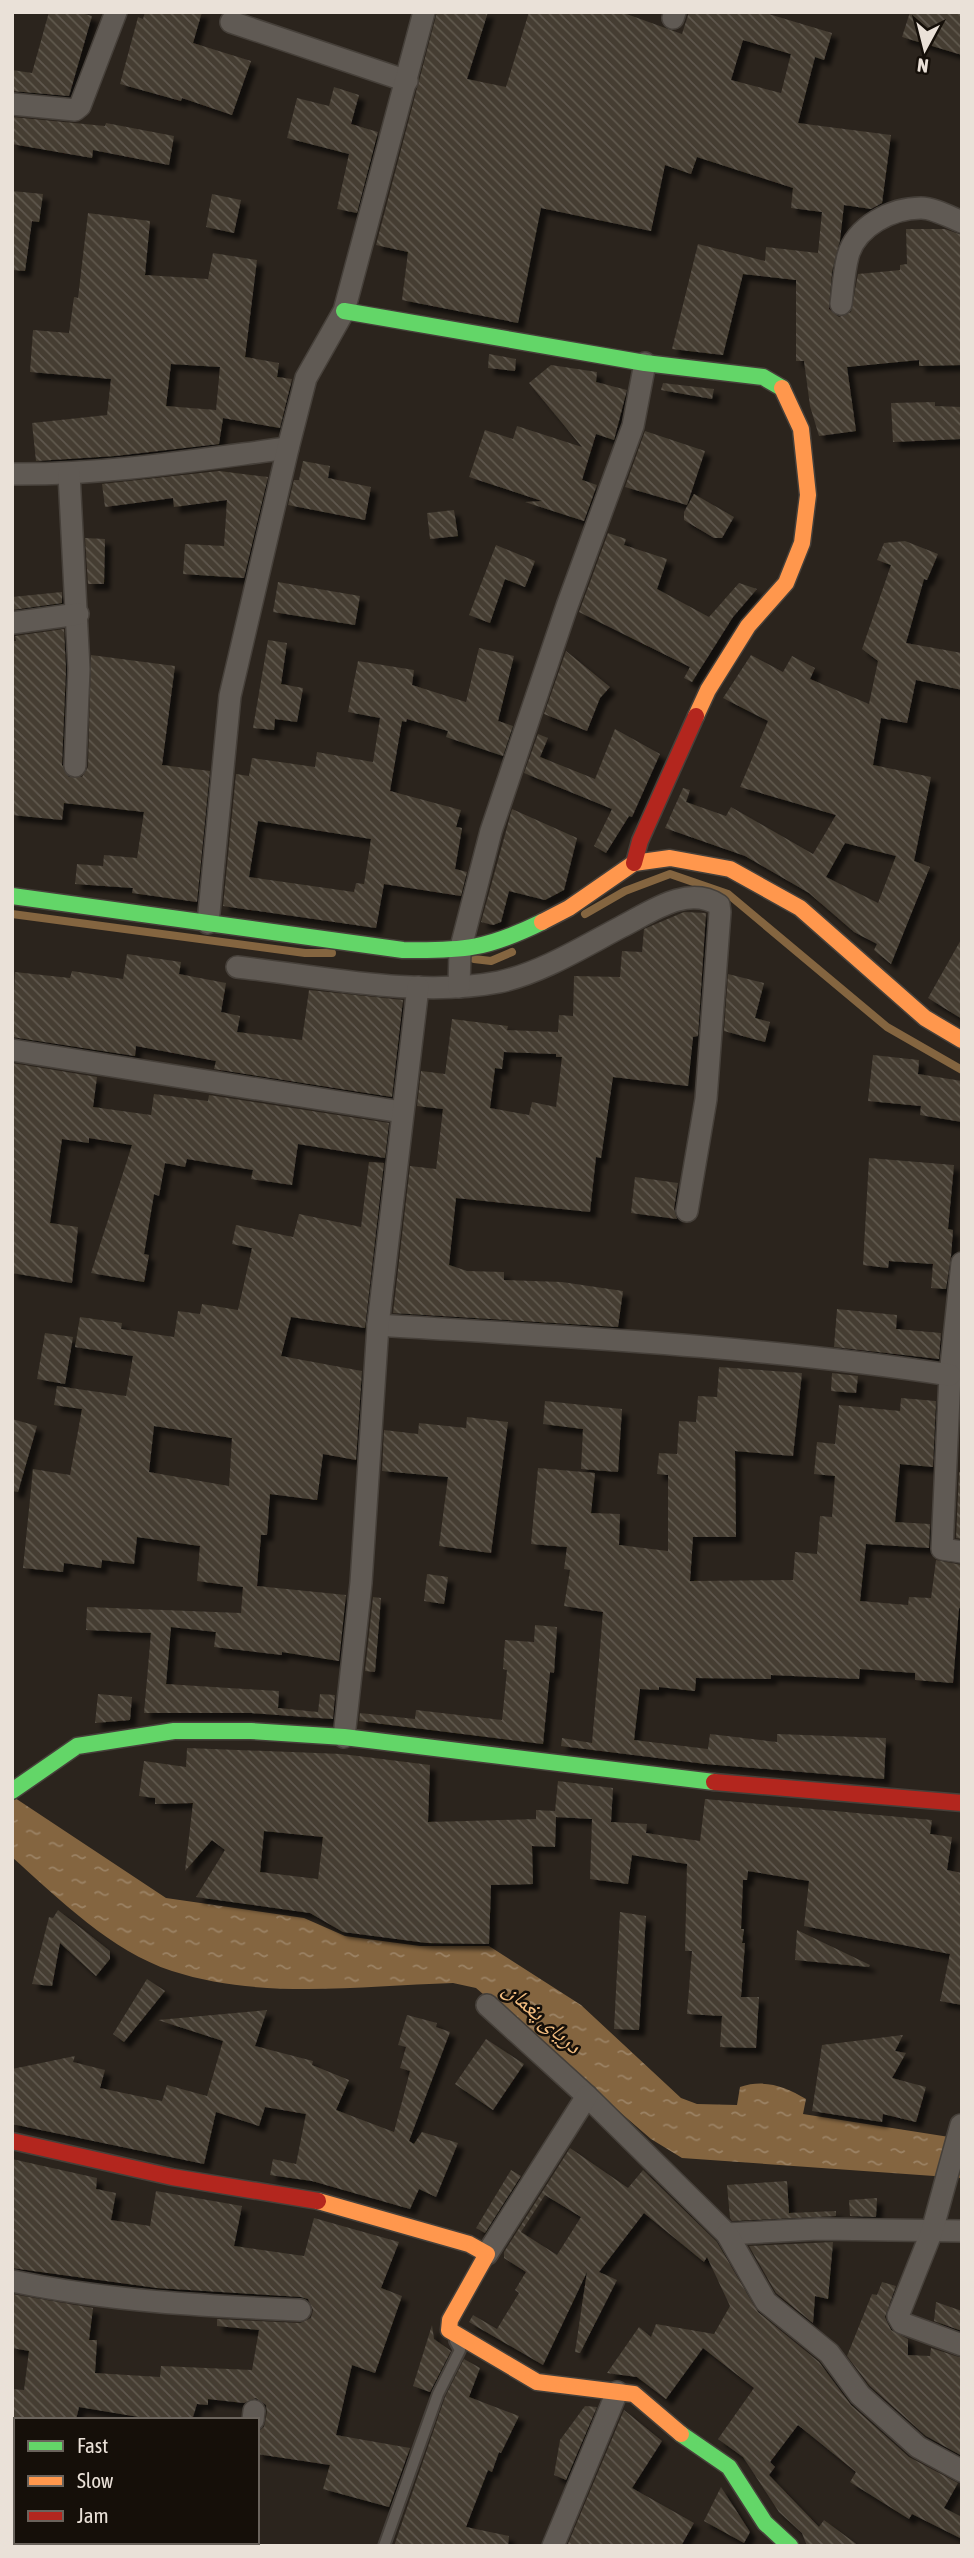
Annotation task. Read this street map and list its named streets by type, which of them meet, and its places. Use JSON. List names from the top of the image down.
{
  "water": ["دریای پغمان"],
  "legend": ["Fast", "Slow", "Jam"],
  "north": "bottom"
}
